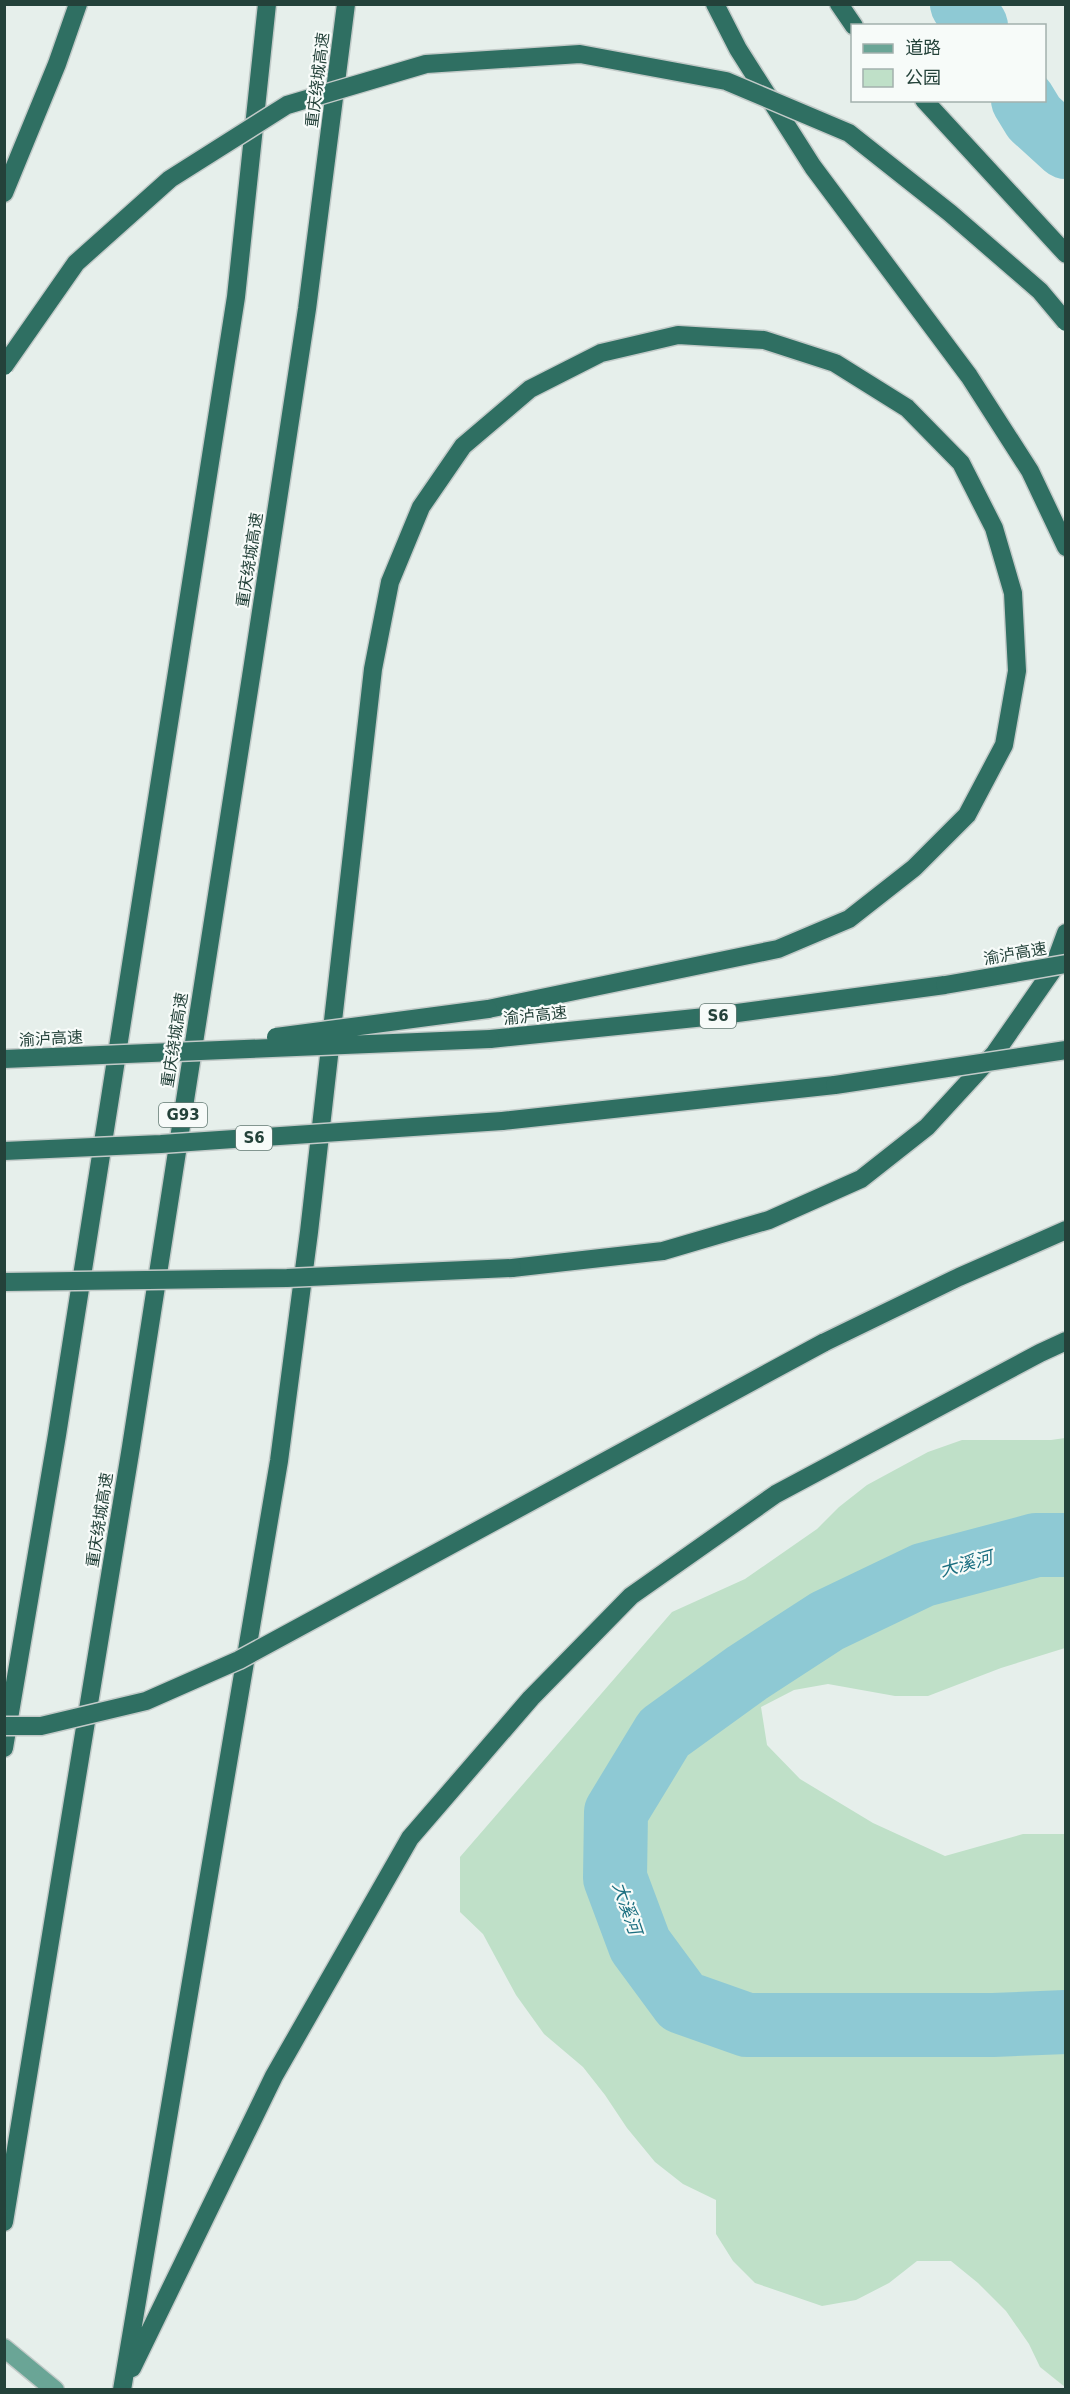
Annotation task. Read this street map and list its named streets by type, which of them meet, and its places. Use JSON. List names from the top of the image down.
{
  "streets": {
    "highway": [
      "重庆绕城高速",
      "渝泸高速",
      "S6",
      "G93"
    ]
  },
  "water": ["大溪河"],
  "legend": ["道路", "公园"]
}
